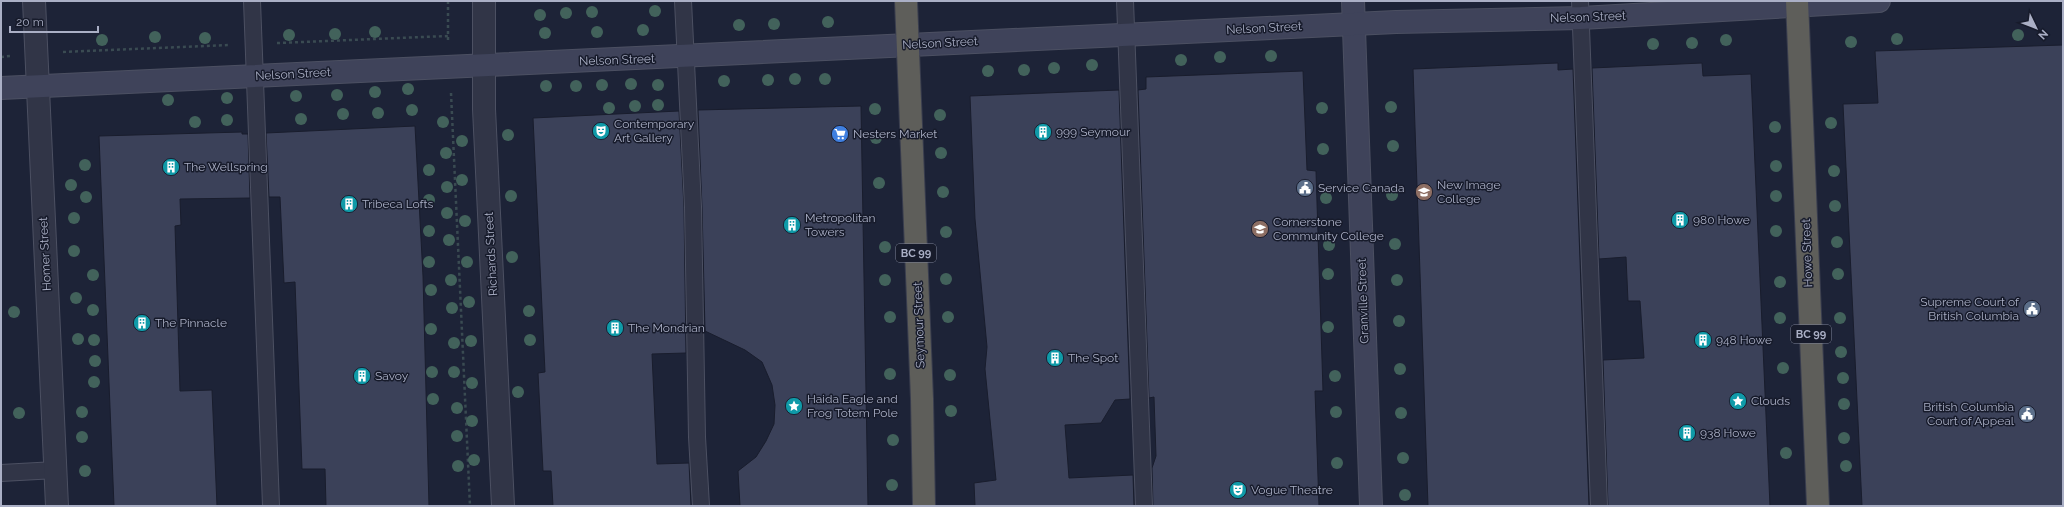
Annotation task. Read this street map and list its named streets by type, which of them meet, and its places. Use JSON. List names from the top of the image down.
{
  "streets": {
    "highway": ["BC 99", "Howe Street", "Seymour Street"],
    "main road": ["Nelson Street", "Granville Street"],
    "street": ["Homer Street", "Richards Street"]
  },
  "crossings": [
    ["Nelson Street", "Howe Street"],
    ["Nelson Street", "Homer Street"],
    ["Nelson Street", "Richards Street"],
    ["Nelson Street", "Granville Street"],
    ["Nelson Street", "Seymour Street"]
  ],
  "places": {
    "theatre": ["Contemporary Art Gallery", "Vogue Theatre"],
    "building": [
      "999 Seymour",
      "The Wellspring",
      "Tribeca Lofts",
      "980 Howe",
      "Metropolitan Towers",
      "The Pinnacle",
      "The Mondrian",
      "948 Howe",
      "The Spot",
      "Savoy",
      "938 Howe"
    ],
    "supermarket": ["Nesters Market"],
    "public building": ["Service Canada", "Supreme Court of British Columbia", "British Columbia Court of Appeal"],
    "school or university": ["New Image College", "Cornerstone Community College"],
    "place": ["Clouds", "Haida Eagle and Frog Totem Pole"]
  },
  "scale_bar": "20 m",
  "north": "bottom right"
}
